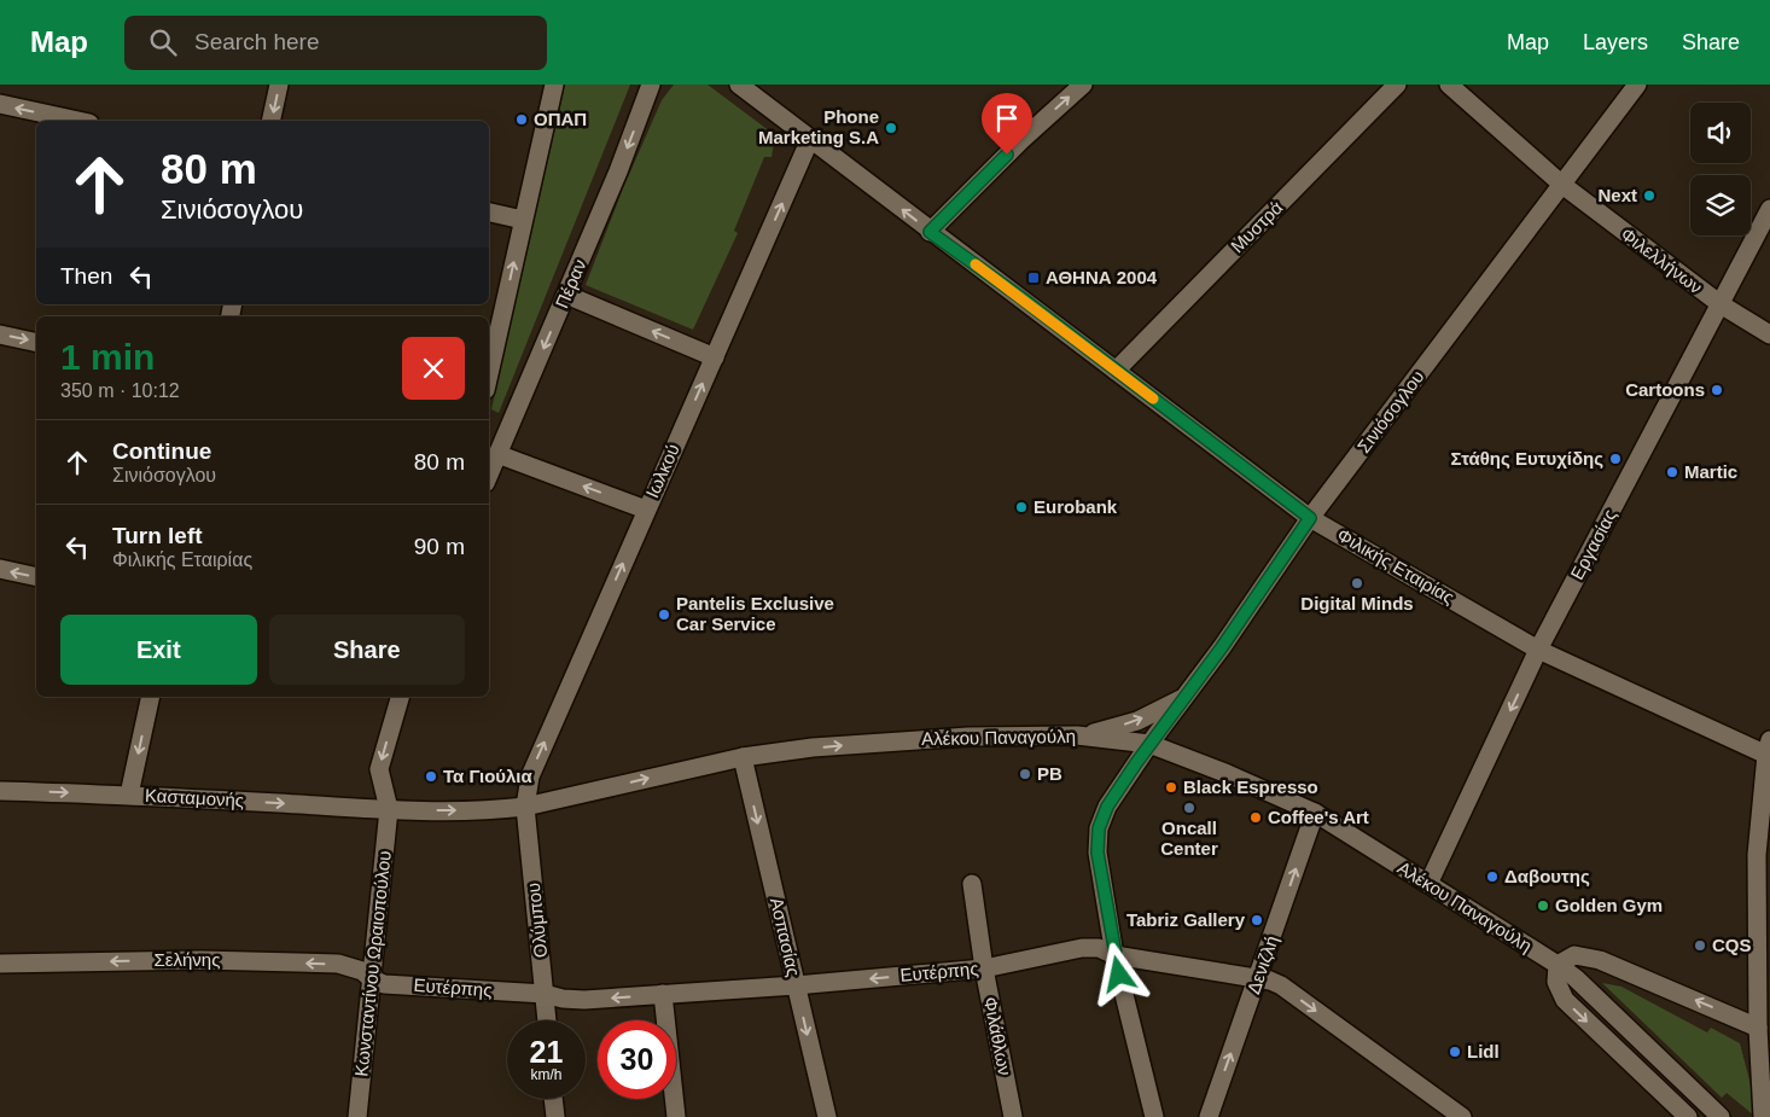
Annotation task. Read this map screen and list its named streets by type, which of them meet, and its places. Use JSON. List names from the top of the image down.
{
  "streets": {
    "street": [
      "Μυστρά",
      "Φιλελλήνων",
      "Πέραν",
      "Σινιόσογλου",
      "Ιωλκού",
      "Εργασίας",
      "Φιλικής Εταιρίας",
      "Αλέκου Παναγούλη",
      "Κασταμονής",
      "Ολύμπου",
      "Ασπασίας",
      "Σελήνης",
      "Κωνσταντίνου Ωραιοπούλου",
      "Δενιζλή",
      "Ευτέρπης",
      "Φιλάθλων"
    ]
  },
  "crossings": [
    ["Μυστρά", "Φιλικής Εταιρίας"],
    ["Φιλελλήνων", "Σινιόσογλου"],
    ["Φιλελλήνων", "Εργασίας"],
    ["Σινιόσογλου", "Φιλικής Εταιρίας"],
    ["Σινιόσογλου", "Αλέκου Παναγούλη"],
    ["Σινιόσογλου", "Ευτέρπης"],
    ["Ιωλκού", "Φιλικής Εταιρίας"],
    ["Ιωλκού", "Αλέκου Παναγούλη"],
    ["Ιωλκού", "Ολύμπου"],
    ["Εργασίας", "Φιλικής Εταιρίας"],
    ["Εργασίας", "Αλέκου Παναγούλη"],
    ["Αλέκου Παναγούλη", "Κασταμονής"],
    ["Αλέκου Παναγούλη", "Ολύμπου"],
    ["Αλέκου Παναγούλη", "Ασπασίας"],
    ["Αλέκου Παναγούλη", "Κωνσταντίνου Ωραιοπούλου"],
    ["Αλέκου Παναγούλη", "Δενιζλή"],
    ["Κασταμονής", "Κωνσταντίνου Ωραιοπούλου"],
    ["Ολύμπου", "Ευτέρπης"],
    ["Ασπασίας", "Ευτέρπης"],
    ["Σελήνης", "Κωνσταντίνου Ωραιοπούλου"],
    ["Σελήνης", "Ευτέρπης"],
    ["Κωνσταντίνου Ωραιοπούλου", "Ευτέρπης"],
    ["Δενιζλή", "Ευτέρπης"],
    ["Ευτέρπης", "Φιλάθλων"]
  ],
  "one_way": [
    "Ιωλκού",
    "Αλέκου Παναγούλη",
    "Κασταμονής",
    "Σελήνης",
    "Δενιζλή"
  ],
  "places": {
    "other": [
      "ΟΠΑΠ",
      "Phone Marketing S.A",
      "Next",
      "Cartoons",
      "Στάθης Ευτυχίδης",
      "Martic",
      "Eurobank",
      "Digital Minds",
      "Pantelis Exclusive Car Service",
      "PB",
      "Τα Γιούλια",
      "Black Espresso",
      "Oncall Center",
      "Coffee's Art",
      "Δαβουτης",
      "Golden Gym",
      "Tabriz Gallery",
      "CQS",
      "Lidl"
    ],
    "transit": ["ΑΘΗΝΑ 2004"]
  },
  "page": {
    "header": "Map",
    "search": "Search here",
    "nav": ["Map", "Layers", "Share"],
    "turn": ["80 m", "Σινιόσογλου"],
    "then": "Then",
    "heading": ["1 min", "350 m · 10:12"],
    "list": [
      {
        "name": "Continue",
        "note": "Σινιόσογλου",
        "value": "80 m"
      },
      {
        "name": "Turn left",
        "note": "Φιλικής Εταιρίας",
        "value": "90 m"
      }
    ],
    "buttons": ["Exit", "Share"],
    "speed": "21 km/h",
    "limit": "30"
  }
}
